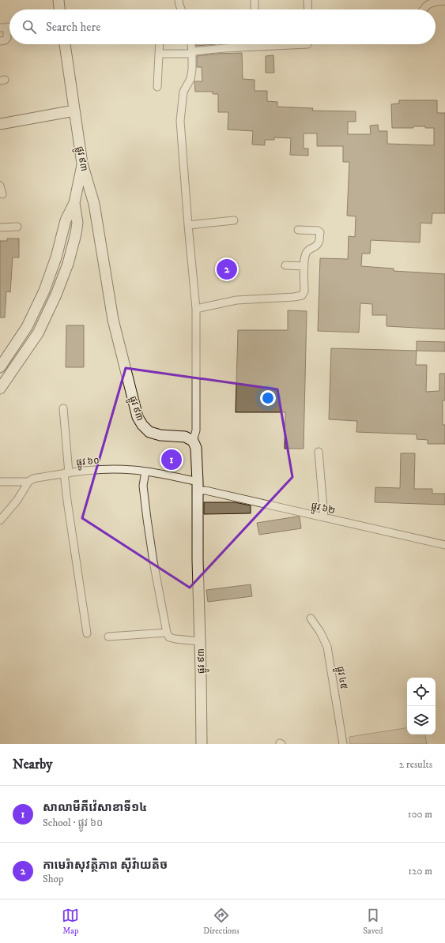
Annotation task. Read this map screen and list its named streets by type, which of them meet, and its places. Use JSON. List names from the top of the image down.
{
  "streets": {
    "street": [
      "ផ្លូវ ៩៣",
      "ផ្លូវ ៦០",
      "ផ្លូវ ៦២",
      "ផ្លូវ ៤៥"
    ]
  },
  "crossings": [
    ["ផ្លូវ ៩៣", "ផ្លូវ ៦០"],
    ["ផ្លូវ ៩៣", "ផ្លូវ ៦២"],
    ["ផ្លូវ ៦០", "ផ្លូវ ៦២"]
  ],
  "page": {
    "search": "Search here",
    "pins": ["2", "1"],
    "heading": ["Nearby", "2 results"],
    "list": [
      {
        "mark": "1",
        "name": "សាលាមីគីវ៉េសាខាទី១៤",
        "note": "School · ផ្លូវ ៦០",
        "value": "100 m"
      },
      {
        "mark": "2",
        "name": "កាមេរ៉ាសុវត្ថិភាព ស៊ីវ៉ាយតិច",
        "note": "Shop",
        "value": "120 m"
      }
    ],
    "nav": ["Map", "Directions", "Saved"]
  }
}
